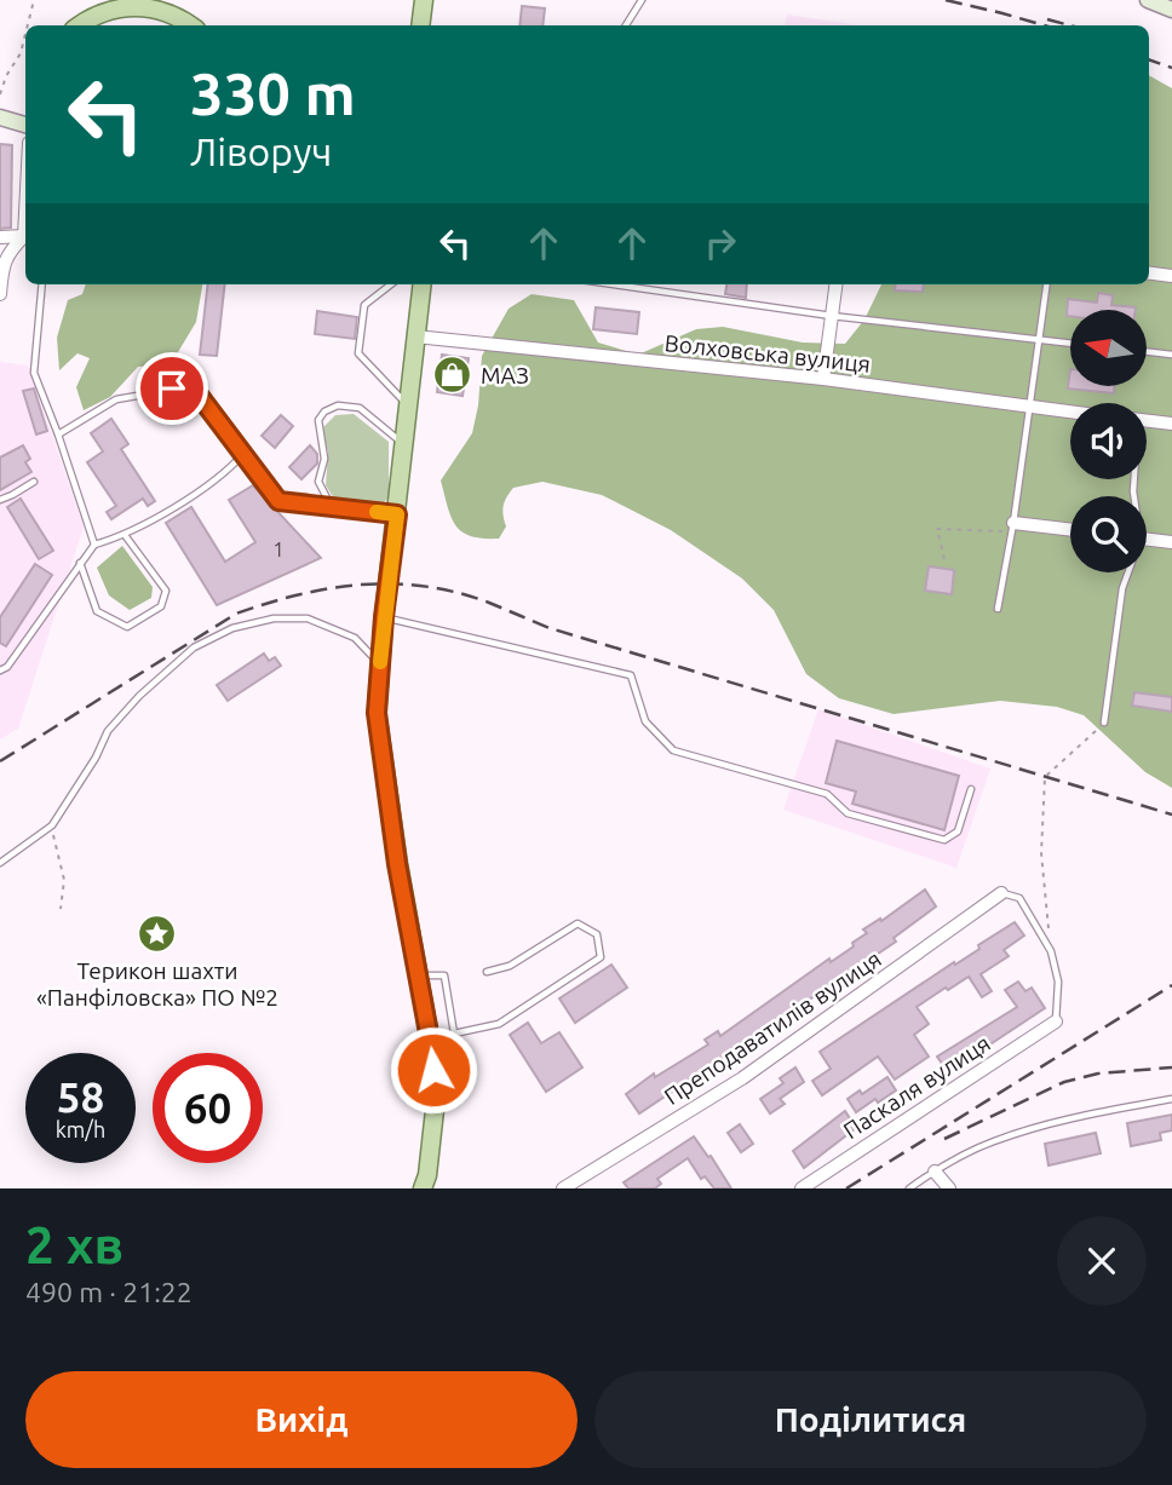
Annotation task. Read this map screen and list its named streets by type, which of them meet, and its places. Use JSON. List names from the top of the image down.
{
  "streets": {
    "street": ["Волховська вулиця", "Преподаватилів вулиця", "Паскаля вулиця"]
  },
  "places": {
    "shop": ["МАЗ"],
    "place": ["Терикон шахти «Панфiловска» ПО №2"]
  },
  "house_numbers": ["1"],
  "north": "left",
  "page": {
    "turn": ["330 m", "Ліворуч"],
    "speed": "58 km/h",
    "limit": "60",
    "heading": ["2 хв", "490 m · 21:22"],
    "buttons": ["Вихід", "Поділитися"]
  }
}
